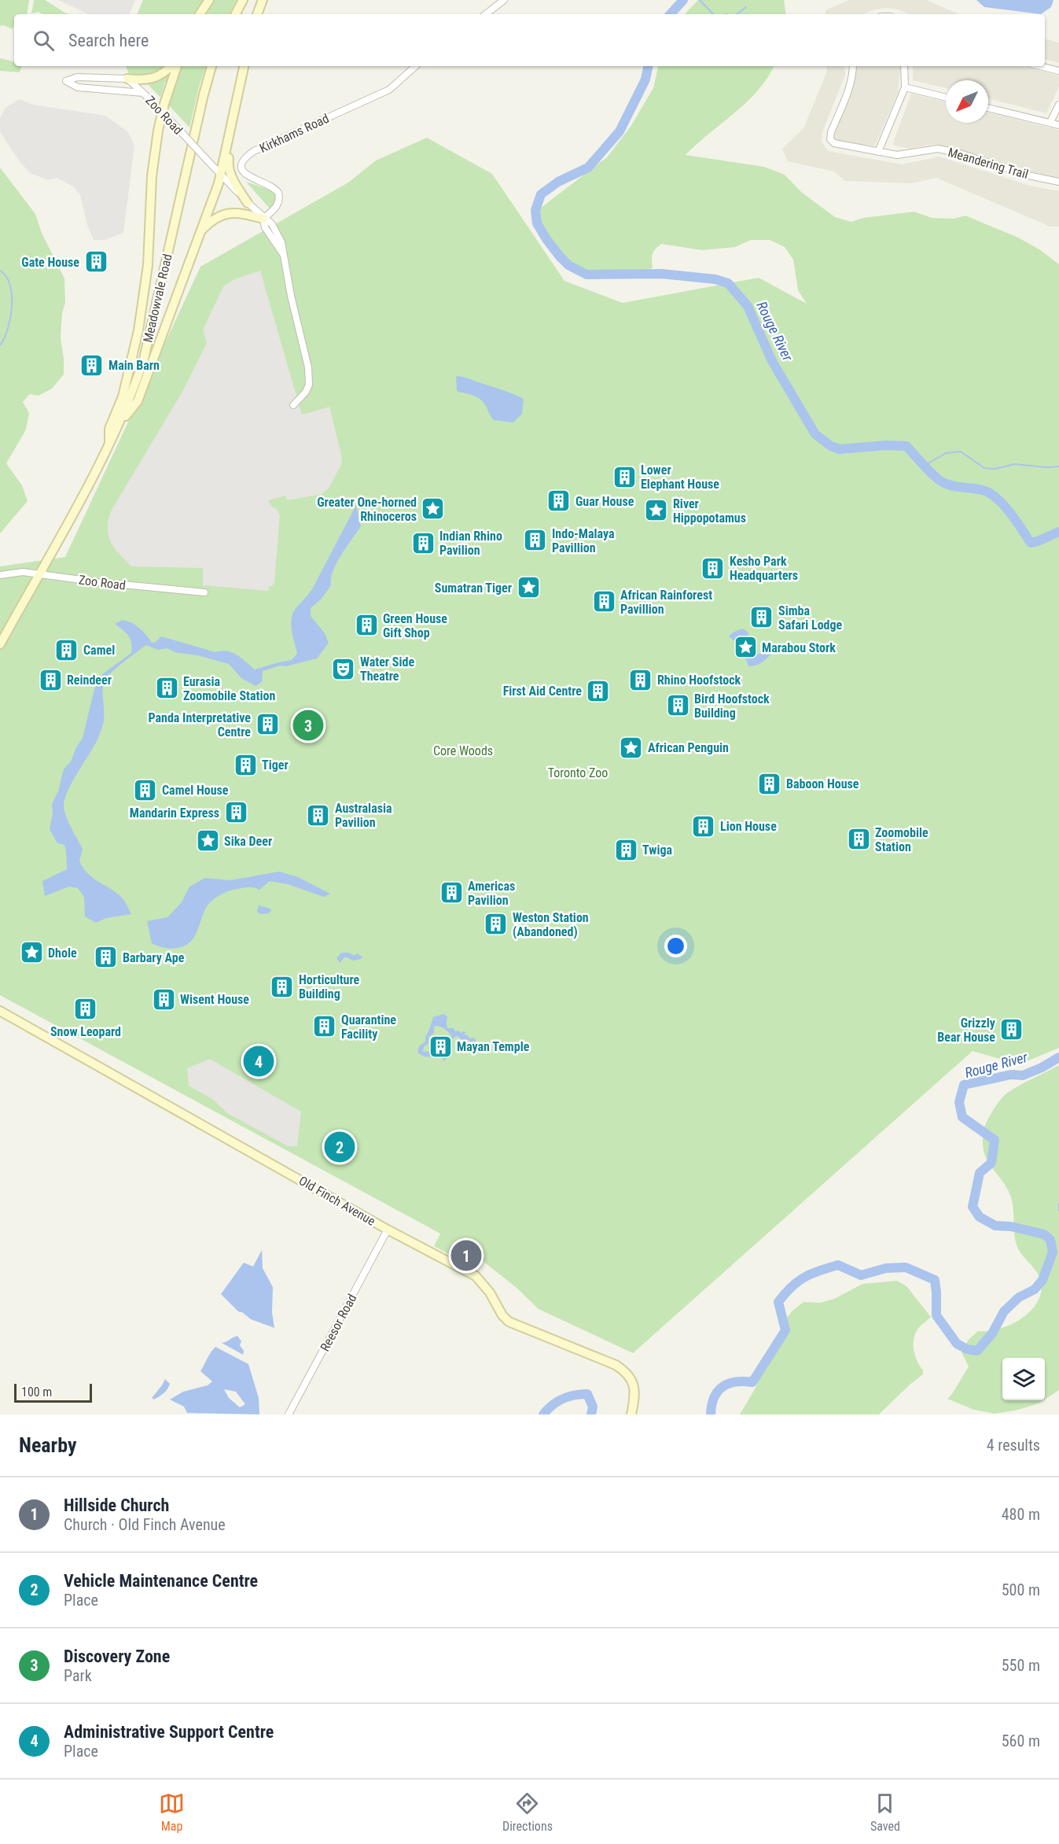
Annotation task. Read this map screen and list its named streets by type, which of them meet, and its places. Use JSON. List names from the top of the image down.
{
  "streets": {
    "main road": ["Meadowvale Road", "Old Finch Avenue"],
    "street": [
      "Zoo Road",
      "Kirkhams Road",
      "Meandering Trail",
      "Reesor Road"
    ]
  },
  "crossings": [
    ["Zoo Road", "Kirkhams Road"],
    ["Zoo Road", "Meadowvale Road"],
    ["Old Finch Avenue", "Reesor Road"]
  ],
  "water": ["Rouge River"],
  "parks": ["Core Woods", "Toronto Zoo"],
  "places": {
    "building": [
      "Gate House",
      "Main Barn",
      "Lower Elephant House",
      "Guar House",
      "Indo-Malaya Pavillion",
      "Indian Rhino Pavilion",
      "Kesho Park Headquarters",
      "African Rainforest Pavillion",
      "Simba Safari Lodge",
      "Green House Gift Shop",
      "Camel",
      "Reindeer",
      "Rhino Hoofstock",
      "Eurasia Zoomobile Station",
      "First Aid Centre",
      "Bird Hoofstock Building",
      "Panda Interpretative Centre",
      "Tiger",
      "Baboon House",
      "Camel House",
      "Mandarin Express",
      "Australasia Pavilion",
      "Lion House",
      "Zoomobile Station",
      "Twiga",
      "Americas Pavilion",
      "Weston Station (Abandoned)",
      "Barbary Ape",
      "Horticulture Building",
      "Wisent House",
      "Snow Leopard",
      "Quarantine Facility",
      "Grizzly Bear House",
      "Mayan Temple"
    ],
    "place": [
      "Greater One-horned Rhinoceros",
      "River Hippopotamus",
      "Sumatran Tiger",
      "Marabou Stork",
      "African Penguin",
      "Sika Deer",
      "Dhole"
    ],
    "theatre": ["Water Side Theatre"]
  },
  "scale_bar": "100 m",
  "north": "bottom left",
  "page": {
    "search": "Search here",
    "pins": [
      "3",
      "4",
      "2",
      "1"
    ],
    "scale": "100 m",
    "heading": ["Nearby", "4 results"],
    "list": [
      {
        "mark": "1",
        "name": "Hillside Church",
        "note": "Church · Old Finch Avenue",
        "value": "480 m"
      },
      {
        "mark": "2",
        "name": "Vehicle Maintenance Centre",
        "note": "Place",
        "value": "500 m"
      },
      {
        "mark": "3",
        "name": "Discovery Zone",
        "note": "Park",
        "value": "550 m"
      },
      {
        "mark": "4",
        "name": "Administrative Support Centre",
        "note": "Place",
        "value": "560 m"
      }
    ],
    "nav": ["Map", "Directions", "Saved"]
  }
}
